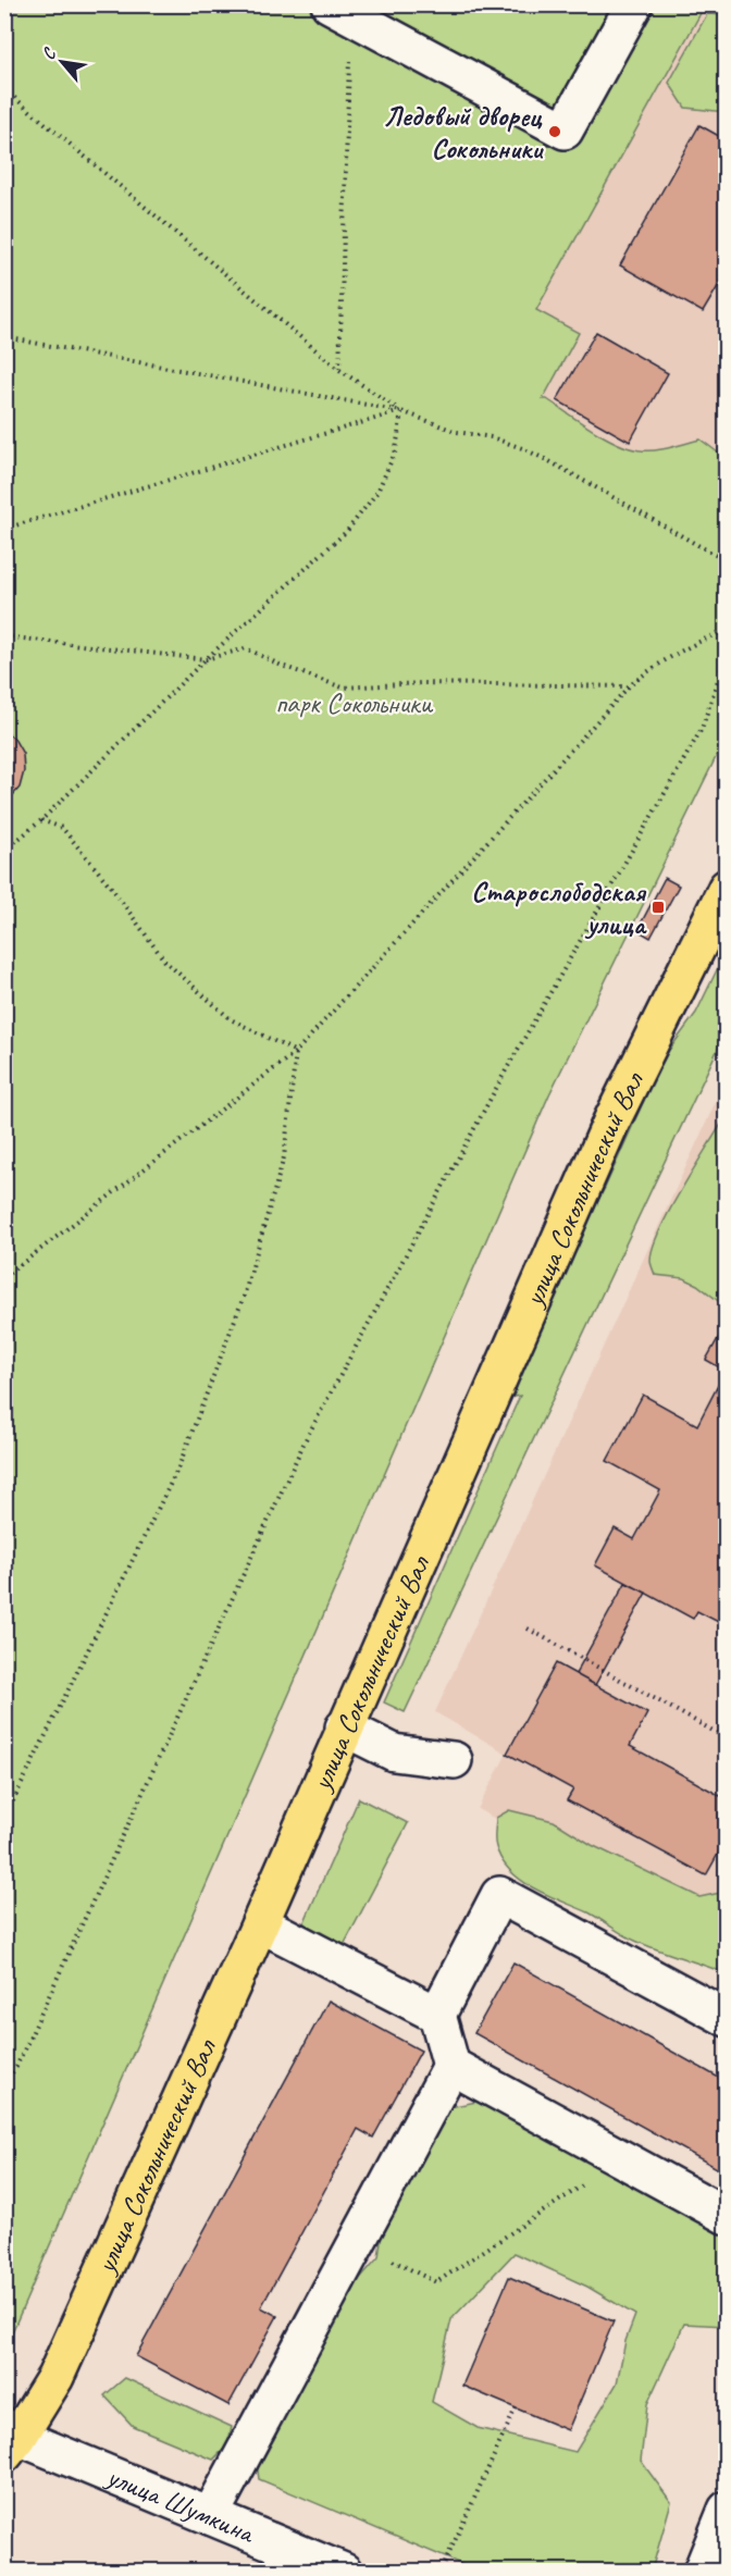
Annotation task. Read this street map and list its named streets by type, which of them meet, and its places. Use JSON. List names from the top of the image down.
{
  "streets": {
    "main road": ["улица Сокольнический Вал"],
    "street": ["улица Шумкина"]
  },
  "crossings": [
    ["улица Сокольнический Вал", "улица Шумкина"]
  ],
  "parks": ["парк Сокольники"],
  "places": {
    "other": ["Ледовый дворец Сокольники"],
    "transit": ["Старослободская улица"]
  },
  "north": "top left"
}
